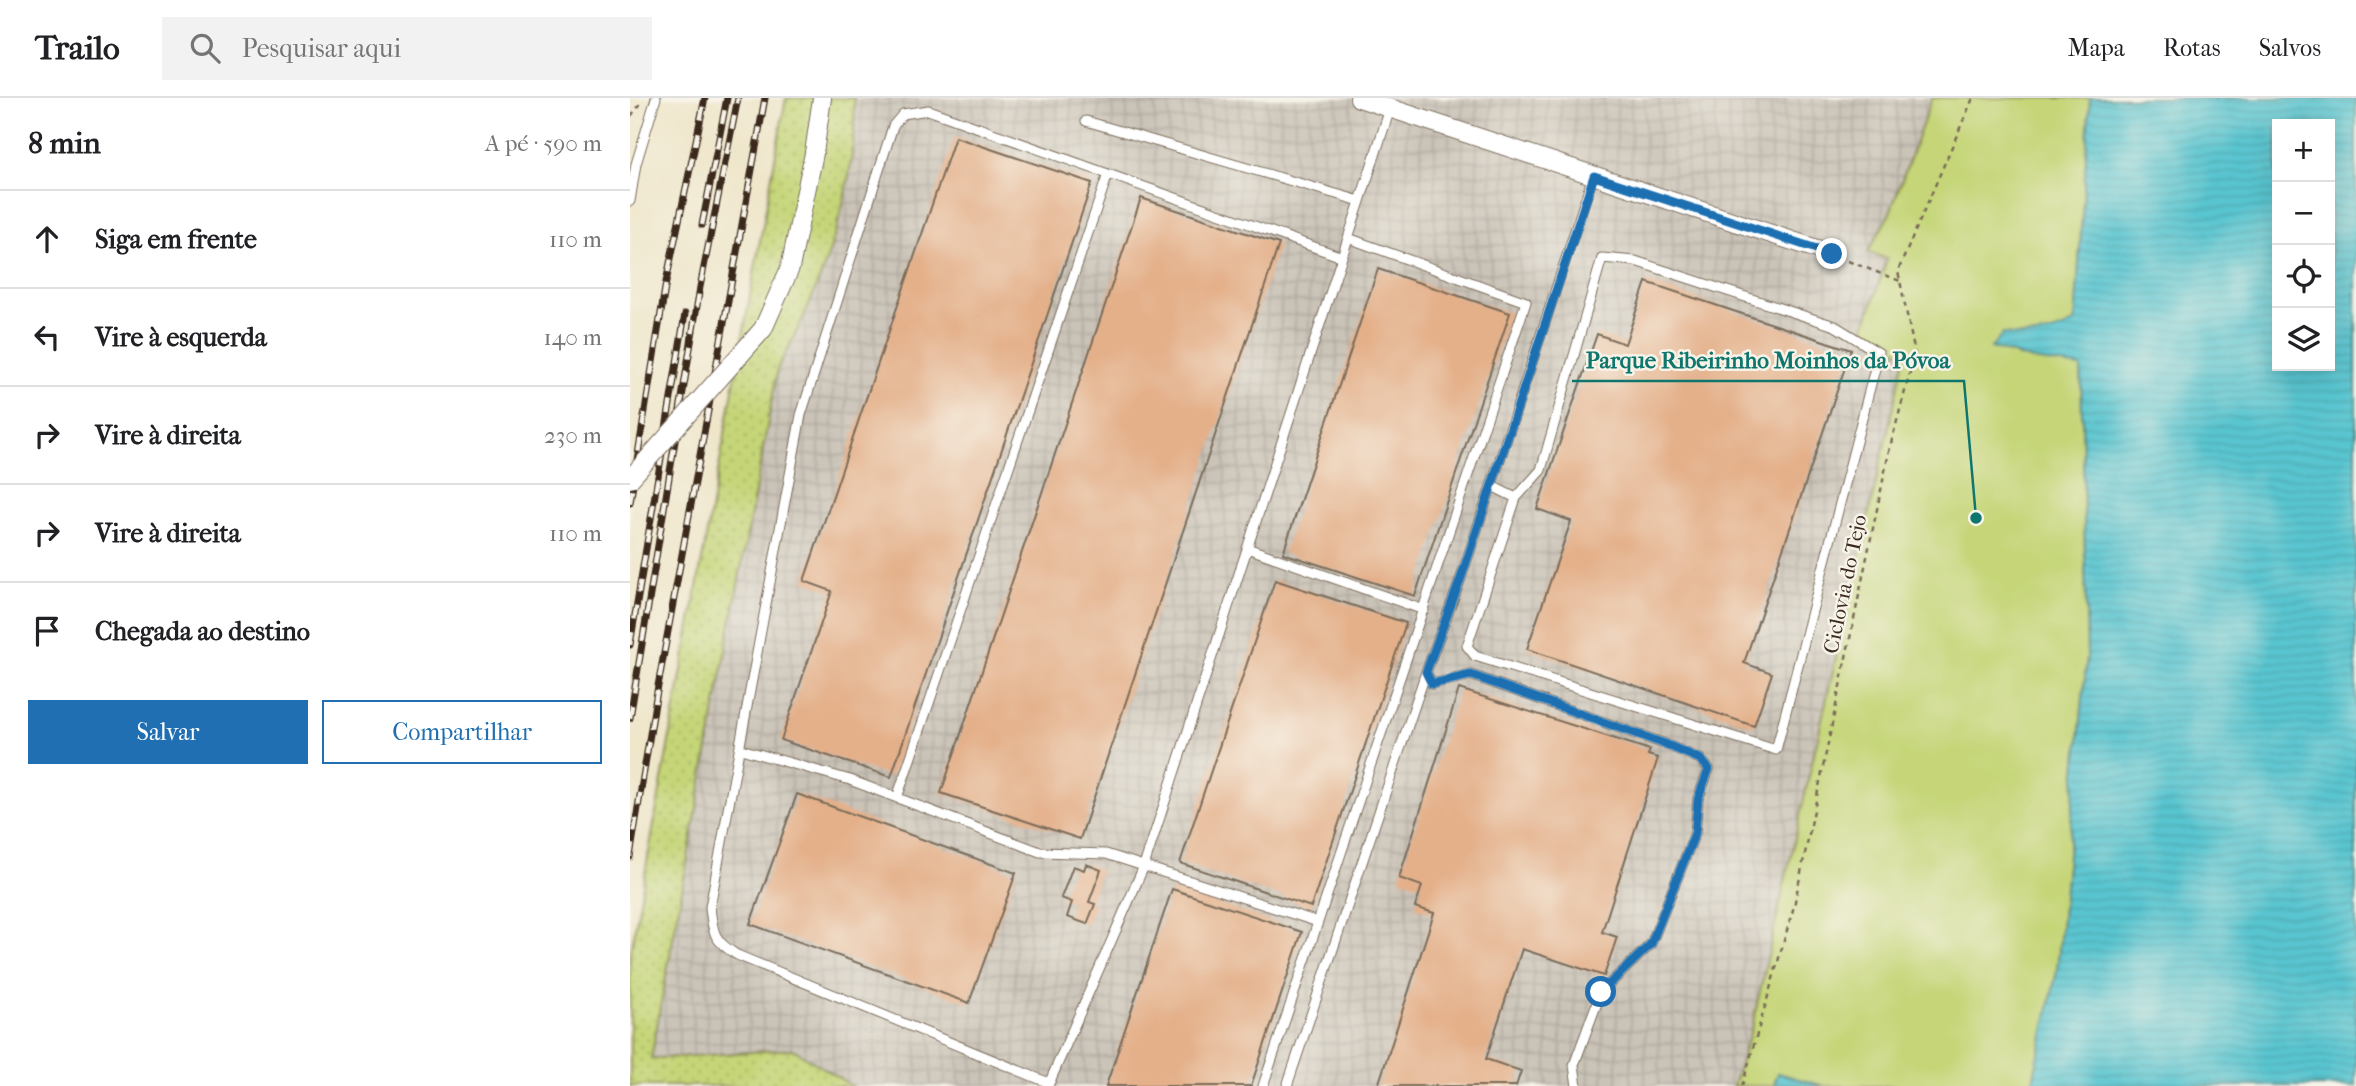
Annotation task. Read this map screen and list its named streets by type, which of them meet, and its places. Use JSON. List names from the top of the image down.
{
  "streets": {
    "path": ["Ciclovia do Tejo"]
  },
  "places": ["Parque Ribeirinho Moinhos da Póvoa"],
  "page": {
    "header": "Trailo",
    "search": "Pesquisar aqui",
    "nav": ["Mapa", "Rotas", "Salvos"],
    "heading": ["8 min", "A pé · 590 m"],
    "map_buttons": ["+", "−"],
    "list": [
      ["Siga em frente", "110 m"],
      ["Vire à esquerda", "140 m"],
      ["Vire à direita", "230 m"],
      ["Vire à direita", "110 m"],
      "Chegada ao destino"
    ],
    "buttons": ["Salvar", "Compartilhar"]
  }
}
